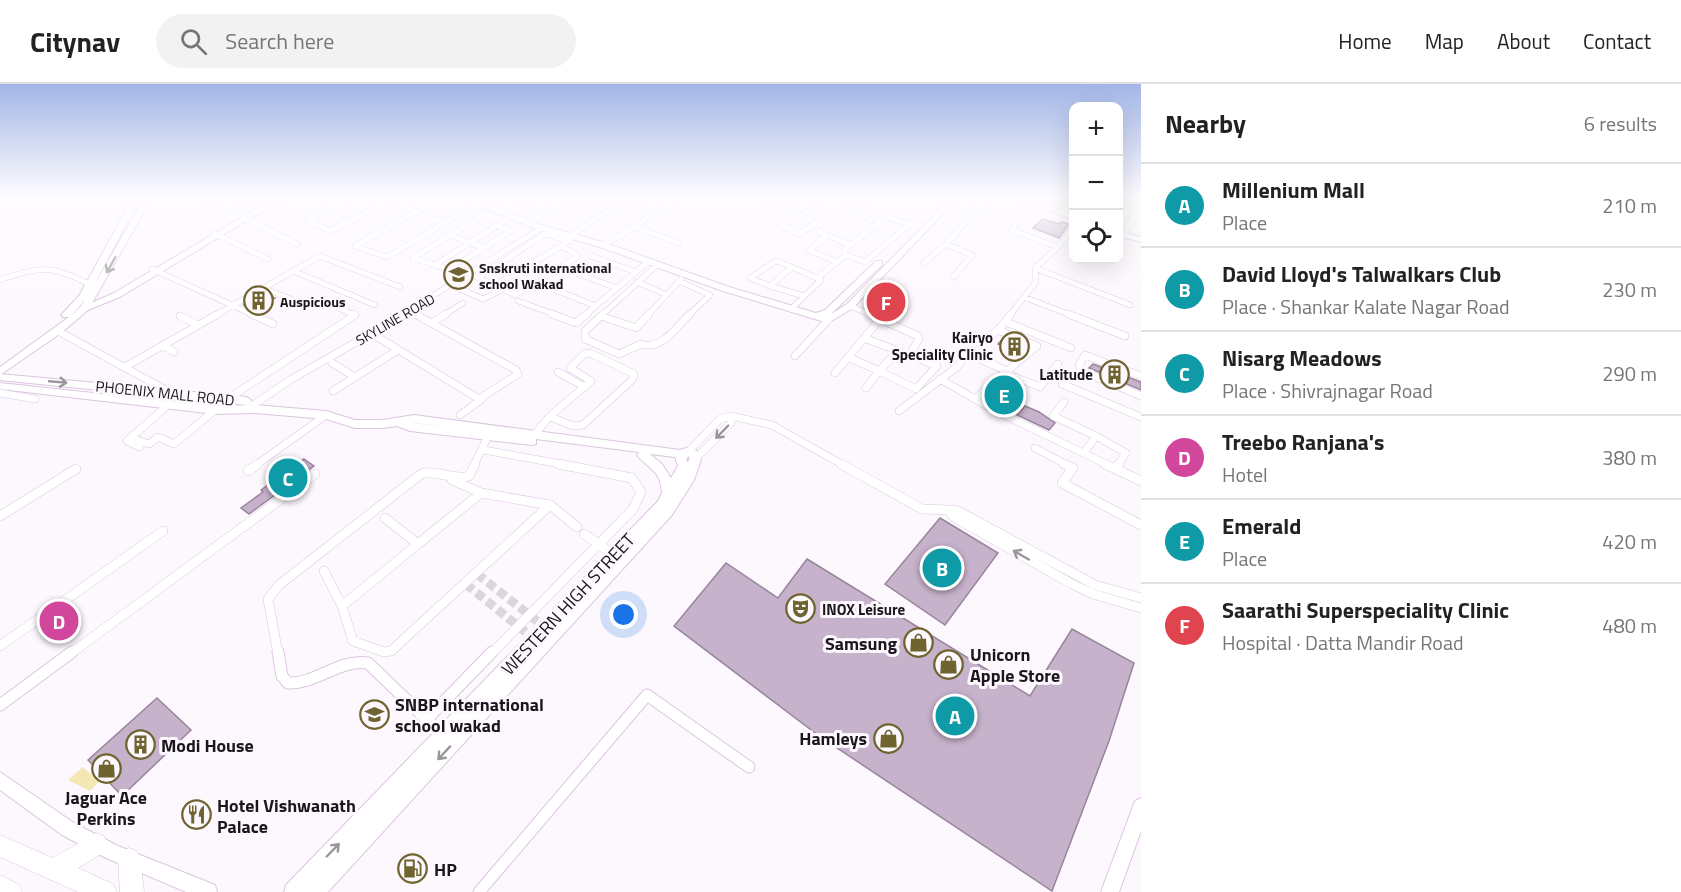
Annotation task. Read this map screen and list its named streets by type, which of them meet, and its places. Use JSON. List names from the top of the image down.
{
  "streets": {
    "street": ["SKYLINE ROAD", "PHOENIX MALL ROAD", "WESTERN HIGH STREET"]
  },
  "crossings": [
    ["SKYLINE ROAD", "PHOENIX MALL ROAD"]
  ],
  "places": {
    "school or university": ["Snskruti international school Wakad", "SNBP international school wakad"],
    "building": [
      "Auspicious",
      "Kairyo Speciality Clinic",
      "Latitude",
      "Modi House"
    ],
    "theatre": ["INOX Leisure"],
    "shop": [
      "Samsung",
      "Unicorn Apple Store",
      "Hamleys",
      "Jaguar Ace Perkins"
    ],
    "restaurant": ["Hotel Vishwanath Palace"],
    "fuel station": ["HP"]
  },
  "page": {
    "header": "Citynav",
    "search": "Search here",
    "nav": [
      "Home",
      "Map",
      "About",
      "Contact"
    ],
    "heading": ["Nearby", "6 results"],
    "map_buttons": ["+", "−"],
    "list": [
      {
        "mark": "A",
        "name": "Millenium Mall",
        "note": "Place",
        "value": "210 m"
      },
      {
        "mark": "B",
        "name": "David Lloyd's Talwalkars Club",
        "note": "Place · Shankar Kalate Nagar Road",
        "value": "230 m"
      },
      {
        "mark": "C",
        "name": "Nisarg Meadows",
        "note": "Place · Shivrajnagar Road",
        "value": "290 m"
      },
      {
        "mark": "D",
        "name": "Treebo Ranjana's",
        "note": "Hotel",
        "value": "380 m"
      },
      {
        "mark": "E",
        "name": "Emerald",
        "note": "Place",
        "value": "420 m"
      },
      {
        "mark": "F",
        "name": "Saarathi Superspeciality Clinic",
        "note": "Hospital · Datta Mandir Road",
        "value": "480 m"
      }
    ],
    "pins": [
      "F",
      "E",
      "C",
      "B",
      "D",
      "A"
    ]
  }
}
